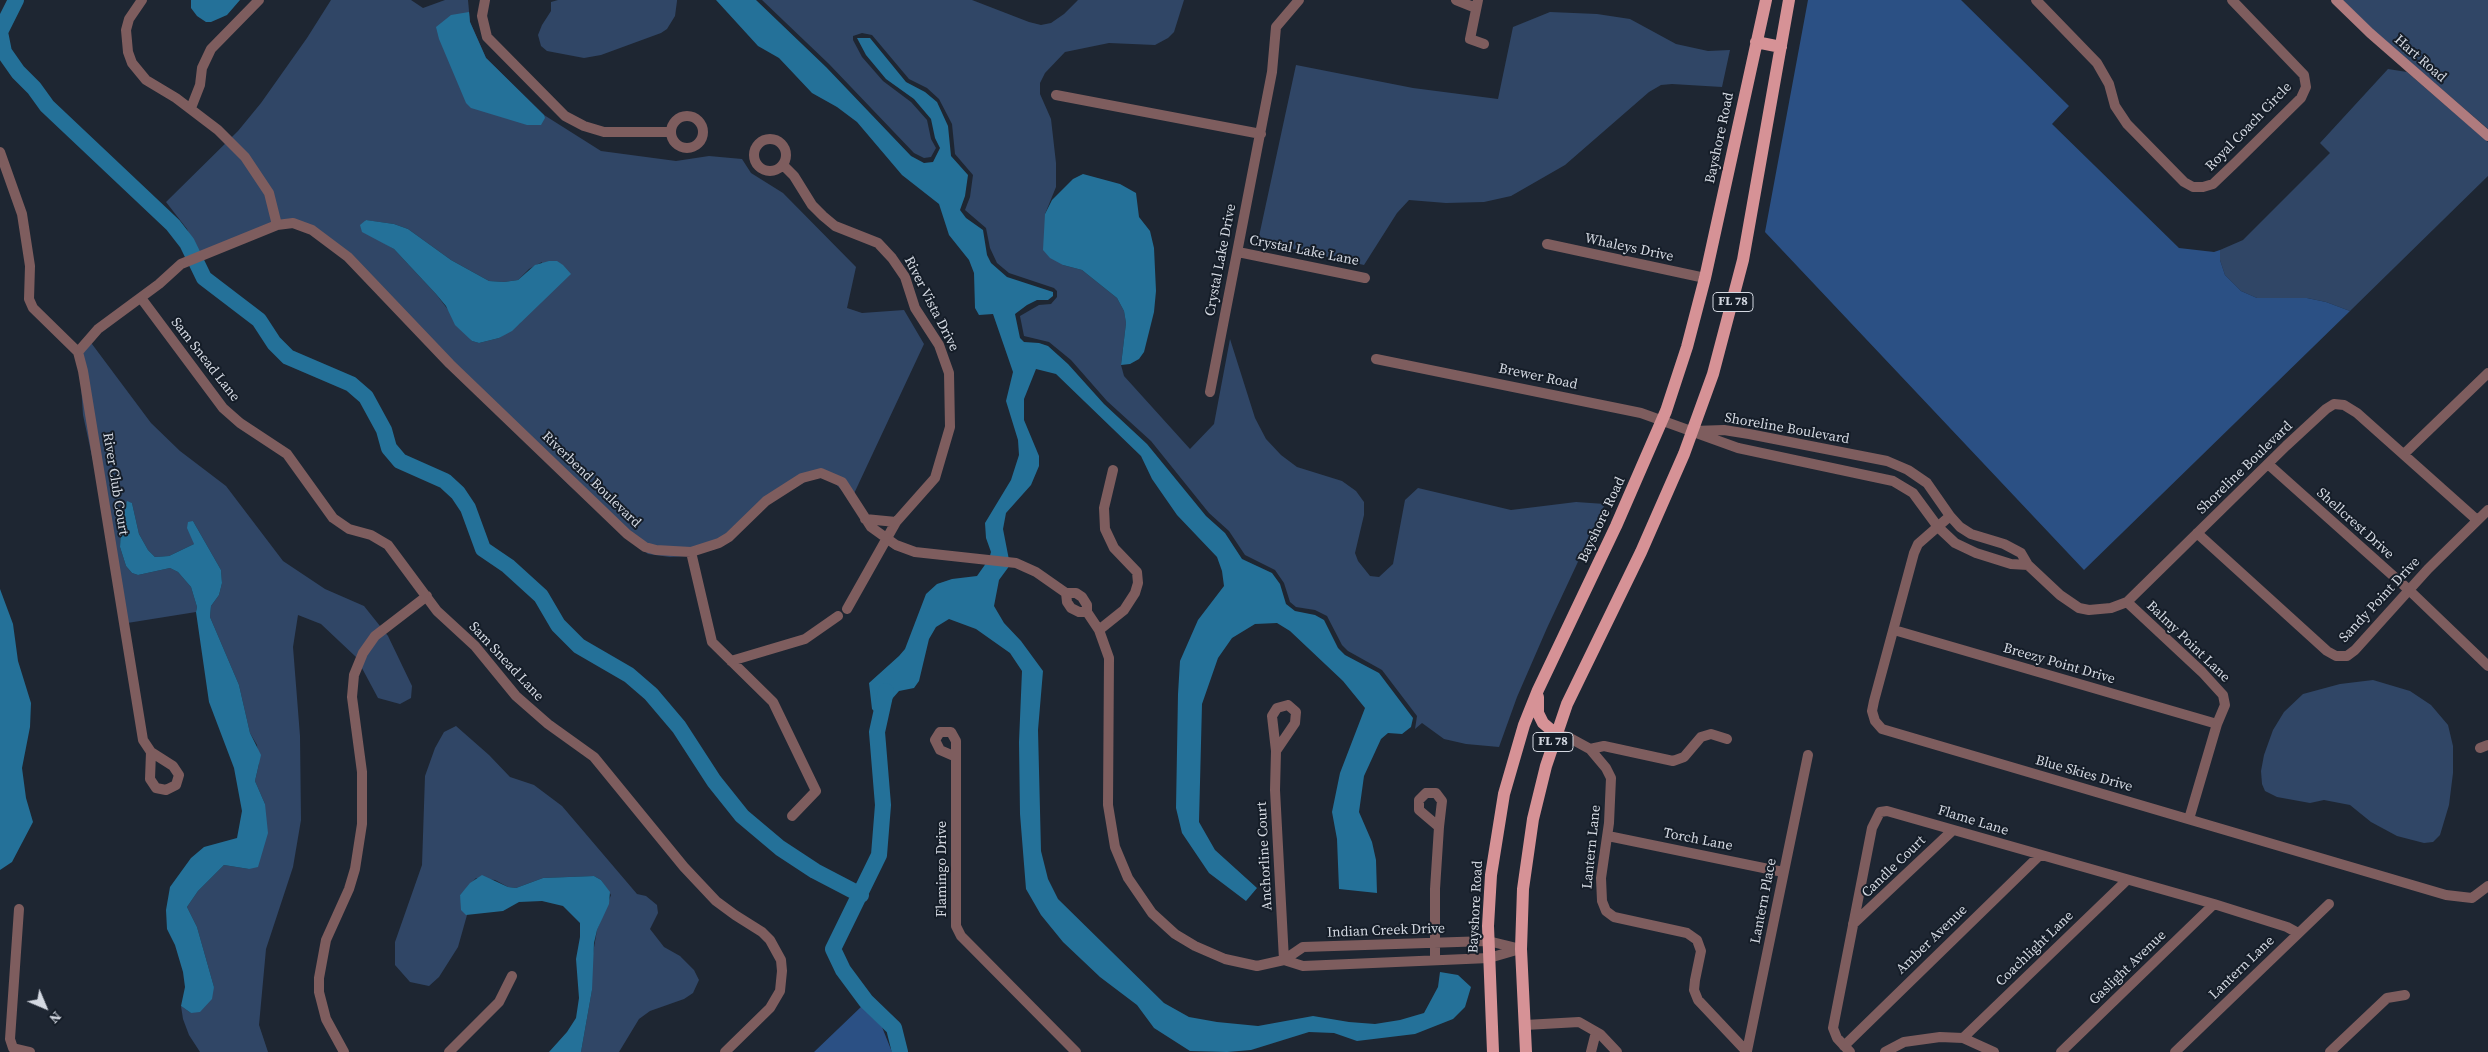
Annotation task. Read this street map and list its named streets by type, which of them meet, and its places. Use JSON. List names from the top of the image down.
{
  "streets": {
    "main road": ["Bayshore Road", "FL 78"],
    "street": [
      "Hart Road",
      "Royal Coach Circle",
      "Whaleys Drive",
      "Crystal Lake Lane",
      "Crystal Lake Drive",
      "River Vista Drive",
      "Sam Snead Lane",
      "Brewer Road",
      "Shoreline Boulevard",
      "Riverbend Boulevard",
      "River Club Court",
      "Shellcrest Drive",
      "Sandy Point Drive",
      "Balmy Point Lane",
      "Breezy Point Drive",
      "Blue Skies Drive",
      "Flame Lane",
      "Torch Lane",
      "Lantern Lane",
      "Anchorline Court",
      "Candle Court",
      "Flamingo Drive",
      "Lantern Place",
      "Indian Creek Drive",
      "Amber Avenue",
      "Coachlight Lane",
      "Gaslight Avenue"
    ]
  },
  "crossings": [
    ["Bayshore Road", "Whaleys Drive"],
    ["Bayshore Road", "Brewer Road"],
    ["Bayshore Road", "Indian Creek Drive"],
    ["Crystal Lake Lane", "Crystal Lake Drive"],
    ["FL 78", "Brewer Road"],
    ["FL 78", "Shoreline Boulevard"],
    ["FL 78", "Lantern Lane"],
    ["FL 78", "Indian Creek Drive"],
    ["River Vista Drive", "Riverbend Boulevard"],
    ["Sam Snead Lane", "Riverbend Boulevard"],
    ["Brewer Road", "Shoreline Boulevard"],
    ["Shoreline Boulevard", "Shellcrest Drive"],
    ["Shoreline Boulevard", "Sandy Point Drive"],
    ["Shoreline Boulevard", "Balmy Point Lane"],
    ["Shoreline Boulevard", "Blue Skies Drive"],
    ["Riverbend Boulevard", "Indian Creek Drive"],
    ["Shellcrest Drive", "Sandy Point Drive"],
    ["Balmy Point Lane", "Breezy Point Drive"],
    ["Balmy Point Lane", "Blue Skies Drive"],
    ["Breezy Point Drive", "Blue Skies Drive"],
    ["Flame Lane", "Lantern Lane"],
    ["Flame Lane", "Candle Court"],
    ["Flame Lane", "Amber Avenue"],
    ["Flame Lane", "Coachlight Lane"],
    ["Flame Lane", "Gaslight Avenue"],
    ["Torch Lane", "Lantern Lane"],
    ["Torch Lane", "Lantern Place"],
    ["Lantern Lane", "Lantern Place"],
    ["Anchorline Court", "Indian Creek Drive"]
  ],
  "north": "bottom right"
}
